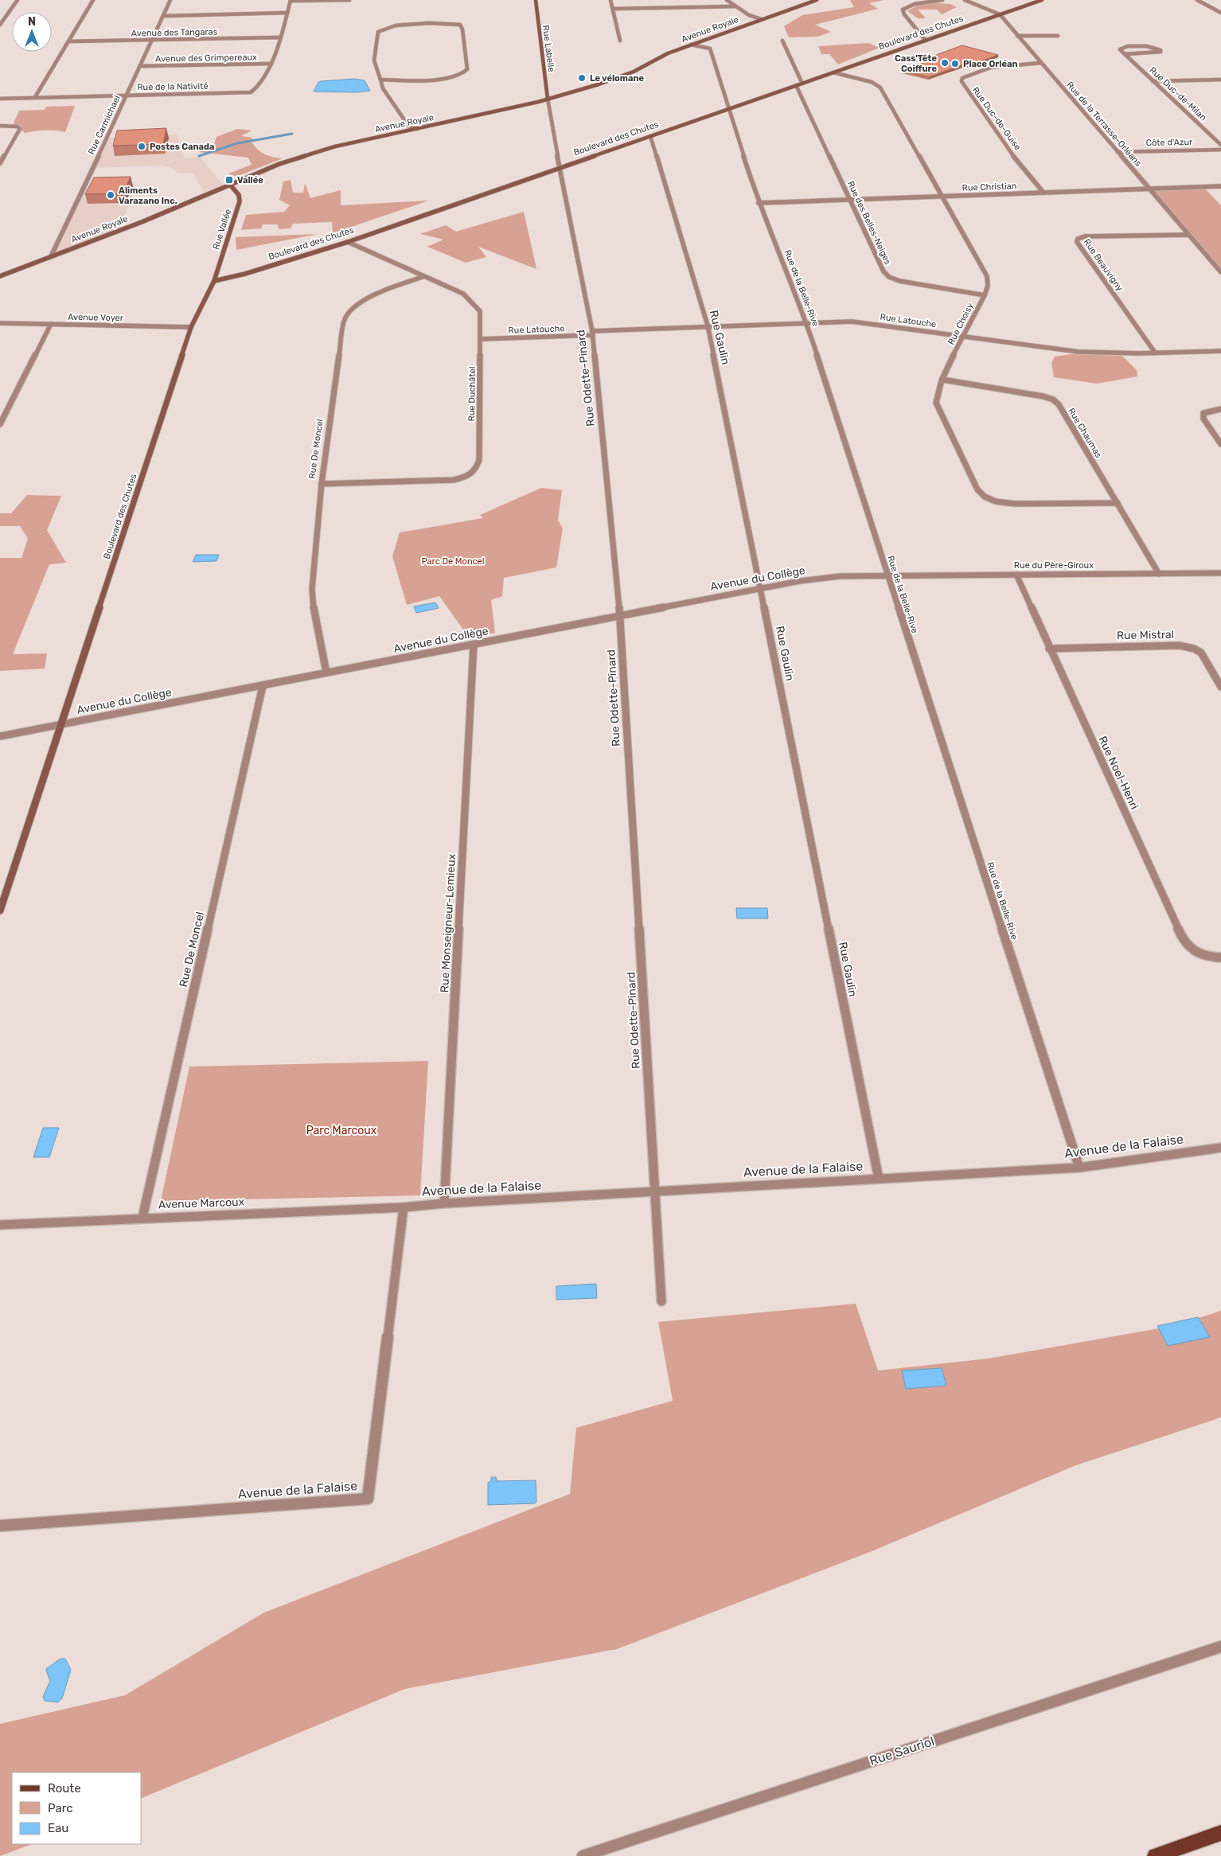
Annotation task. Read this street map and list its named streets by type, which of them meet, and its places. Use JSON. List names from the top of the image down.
{
  "streets": {
    "street": [
      "Avenue Royale",
      "Avenue des Tangaras",
      "Boulevard des Chutes",
      "Rue Labelle",
      "Avenue des Grimpereaux",
      "Rue de la Nativité",
      "Rue Duc-de-Milan",
      "Rue Duc-de-Guise",
      "Rue de la Terrasse-Orléans",
      "Rue Carmichael",
      "Côte d'Azur",
      "Rue Christian",
      "Rue des Belles-Neiges",
      "Rue Vallée",
      "Rue Beauvigny",
      "Rue de la Belle-Rive",
      "Avenue Voyer",
      "Rue Latouche",
      "Rue Choisy",
      "Rue Gaulin",
      "Rue Odette-Pinard",
      "Rue Duchâtel",
      "Rue Chaumas",
      "Rue De Moncel",
      "Rue du Père-Giroux",
      "Avenue du Collège",
      "Rue Mistral",
      "Rue Noel-Henri",
      "Rue Monseigneur-Lemieux",
      "Avenue de la Falaise",
      "Avenue Marcoux",
      "Rue Sauriol"
    ]
  },
  "crossings": [
    ["Avenue Royale", "Rue Labelle"],
    ["Avenue Royale", "Rue Carmichael"],
    ["Avenue Royale", "Rue Vallée"],
    ["Avenue Royale", "Rue de la Belle-Rive"],
    ["Avenue Royale", "Rue Odette-Pinard"],
    ["Avenue des Tangaras", "Rue Carmichael"],
    ["Boulevard des Chutes", "Rue de la Terrasse-Orléans"],
    ["Boulevard des Chutes", "Rue des Belles-Neiges"],
    ["Boulevard des Chutes", "Rue Vallée"],
    ["Boulevard des Chutes", "Rue de la Belle-Rive"],
    ["Boulevard des Chutes", "Avenue Voyer"],
    ["Boulevard des Chutes", "Rue Choisy"],
    ["Boulevard des Chutes", "Rue Gaulin"],
    ["Boulevard des Chutes", "Rue Odette-Pinard"],
    ["Boulevard des Chutes", "Rue Duchâtel"],
    ["Boulevard des Chutes", "Avenue du Collège"],
    ["Rue Labelle", "Rue Odette-Pinard"],
    ["Avenue des Grimpereaux", "Rue de la Nativité"],
    ["Avenue des Grimpereaux", "Rue Carmichael"],
    ["Rue de la Nativité", "Rue Carmichael"],
    ["Rue Duc-de-Guise", "Rue de la Terrasse-Orléans"],
    ["Rue Duc-de-Guise", "Rue Christian"],
    ["Rue de la Terrasse-Orléans", "Côte d'Azur"],
    ["Rue de la Terrasse-Orléans", "Rue Christian"],
    ["Rue de la Terrasse-Orléans", "Rue Beauvigny"],
    ["Rue Christian", "Rue des Belles-Neiges"],
    ["Rue Christian", "Rue de la Belle-Rive"],
    ["Rue Christian", "Rue Choisy"],
    ["Rue des Belles-Neiges", "Rue Choisy"],
    ["Rue Beauvigny", "Rue Latouche"],
    ["Rue de la Belle-Rive", "Rue Latouche"],
    ["Rue de la Belle-Rive", "Rue du Père-Giroux"],
    ["Rue de la Belle-Rive", "Avenue du Collège"],
    ["Rue de la Belle-Rive", "Avenue de la Falaise"],
    ["Rue Latouche", "Rue Choisy"],
    ["Rue Latouche", "Rue Gaulin"],
    ["Rue Latouche", "Rue Odette-Pinard"],
    ["Rue Latouche", "Rue Duchâtel"],
    ["Rue Choisy", "Rue Chaumas"],
    ["Rue Gaulin", "Avenue du Collège"],
    ["Rue Gaulin", "Avenue de la Falaise"],
    ["Rue Odette-Pinard", "Avenue du Collège"],
    ["Rue Odette-Pinard", "Avenue de la Falaise"],
    ["Rue Duchâtel", "Rue De Moncel"],
    ["Rue Chaumas", "Rue du Père-Giroux"],
    ["Rue De Moncel", "Avenue du Collège"],
    ["Rue De Moncel", "Avenue Marcoux"],
    ["Rue du Père-Giroux", "Avenue du Collège"],
    ["Rue du Père-Giroux", "Rue Noel-Henri"],
    ["Avenue du Collège", "Rue Monseigneur-Lemieux"],
    ["Rue Mistral", "Rue Noel-Henri"],
    ["Rue Monseigneur-Lemieux", "Avenue de la Falaise"],
    ["Avenue de la Falaise", "Avenue Marcoux"]
  ],
  "parks": ["Parc De Moncel", "Parc Marcoux"],
  "places": {
    "other": [
      "Cass'Tête Coiffure",
      "Place Orléan",
      "Le vélomane",
      "Postes Canada",
      "Aliments Varazano Inc."
    ],
    "transit": ["Vallée"]
  },
  "legend": ["Route", "Parc", "Eau"],
  "north": "top"
}
